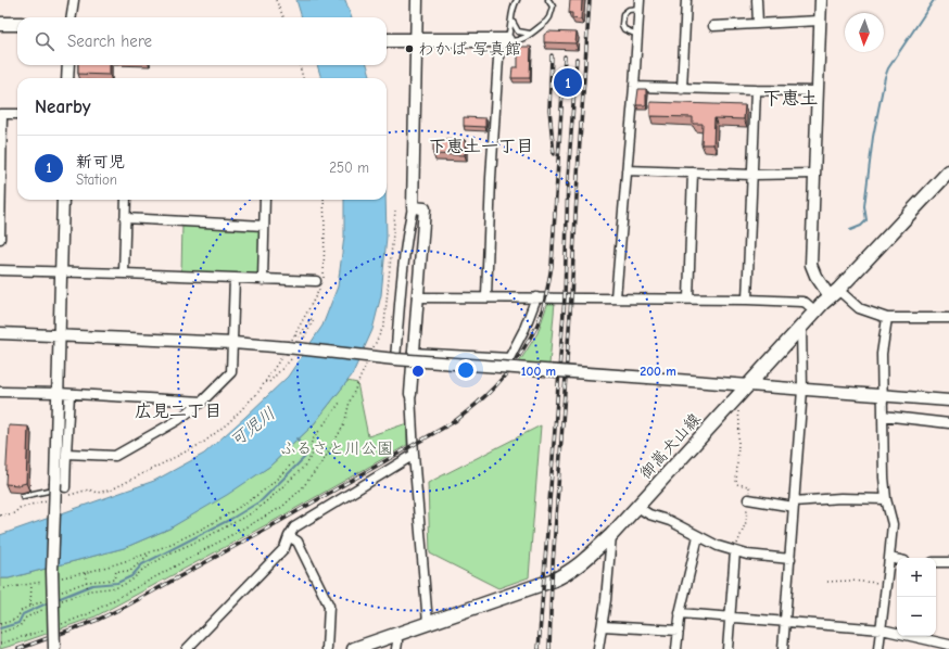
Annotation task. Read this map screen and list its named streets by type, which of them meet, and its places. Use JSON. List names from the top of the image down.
{
  "streets": {
    "main road": ["御嵩犬山線"]
  },
  "districts": ["下恵土", "下恵土一丁目", "広見二丁目"],
  "water": ["可児川"],
  "parks": ["ふるさと川公園"],
  "places": ["わかば 写真館"],
  "north": "bottom",
  "page": {
    "search": "Search here",
    "pins": "1",
    "heading": "Nearby",
    "list": [
      {
        "mark": "1",
        "name": "新可児",
        "note": "Station",
        "value": "250 m"
      }
    ],
    "map_buttons": ["+", "−"]
  },
  "rings": ["100 m", "200 m"]
}
